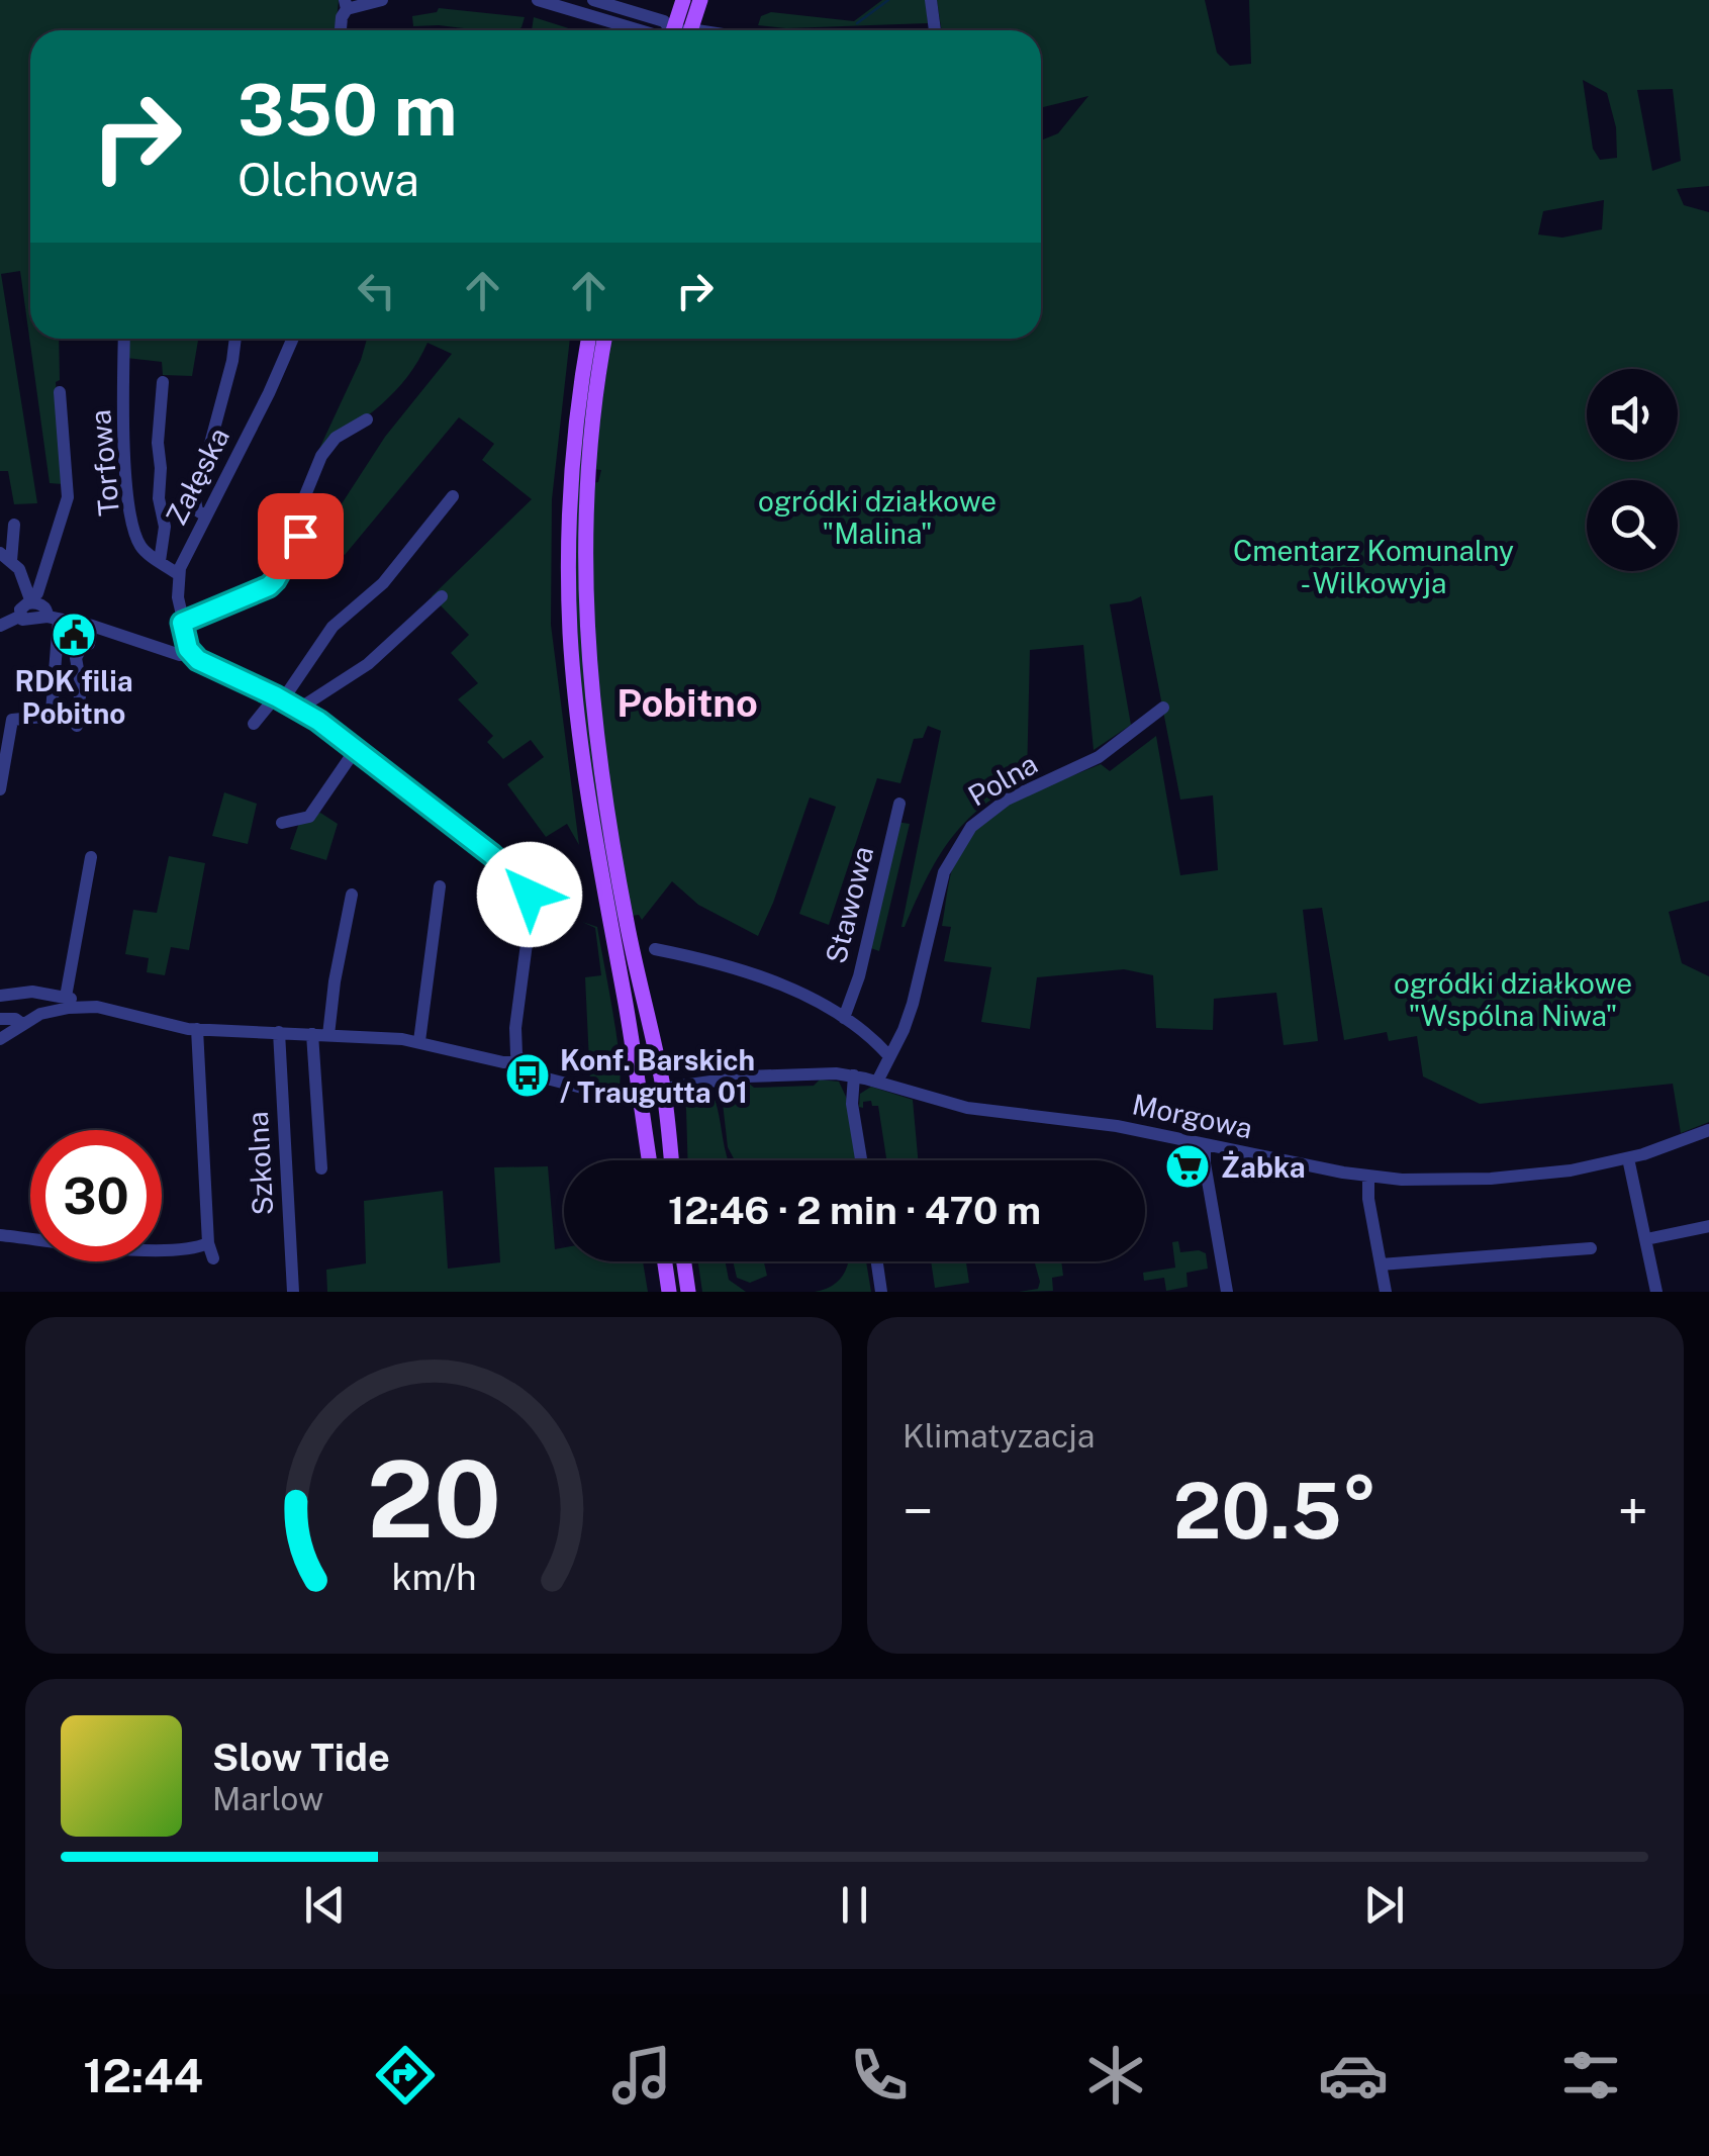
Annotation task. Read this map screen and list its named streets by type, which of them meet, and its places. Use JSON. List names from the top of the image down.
{
  "streets": {
    "street": [
      "Torfowa",
      "Załęska",
      "Polna",
      "Stawowa",
      "Morgowa",
      "Szkolna"
    ]
  },
  "crossings": [
    ["Torfowa", "Załęska"],
    ["Polna", "Morgowa"]
  ],
  "districts": ["Pobitno"],
  "parks": ["ogródki działkowe \"Malina\"", "Cmentarz Komunalny - Wilkowyja", "ogródki działkowe \"Wspólna Niwa\""],
  "places": {
    "public building": ["RDK filia Pobitno"],
    "bus stop": ["Konf. Barskich / Traugutta 01"],
    "supermarket": ["Żabka"]
  },
  "page": {
    "turn": ["350 m", "Olchowa"],
    "limit": "30",
    "trip": "12:46 · 2 min · 470 m",
    "tile": "Klimatyzacja",
    "heat": ["−", "20.5°", "+"],
    "song": ["Slow Tide", "Marlow"],
    "tabs": "12:44",
    "gauge": ["20", "km/h"]
  }
}
